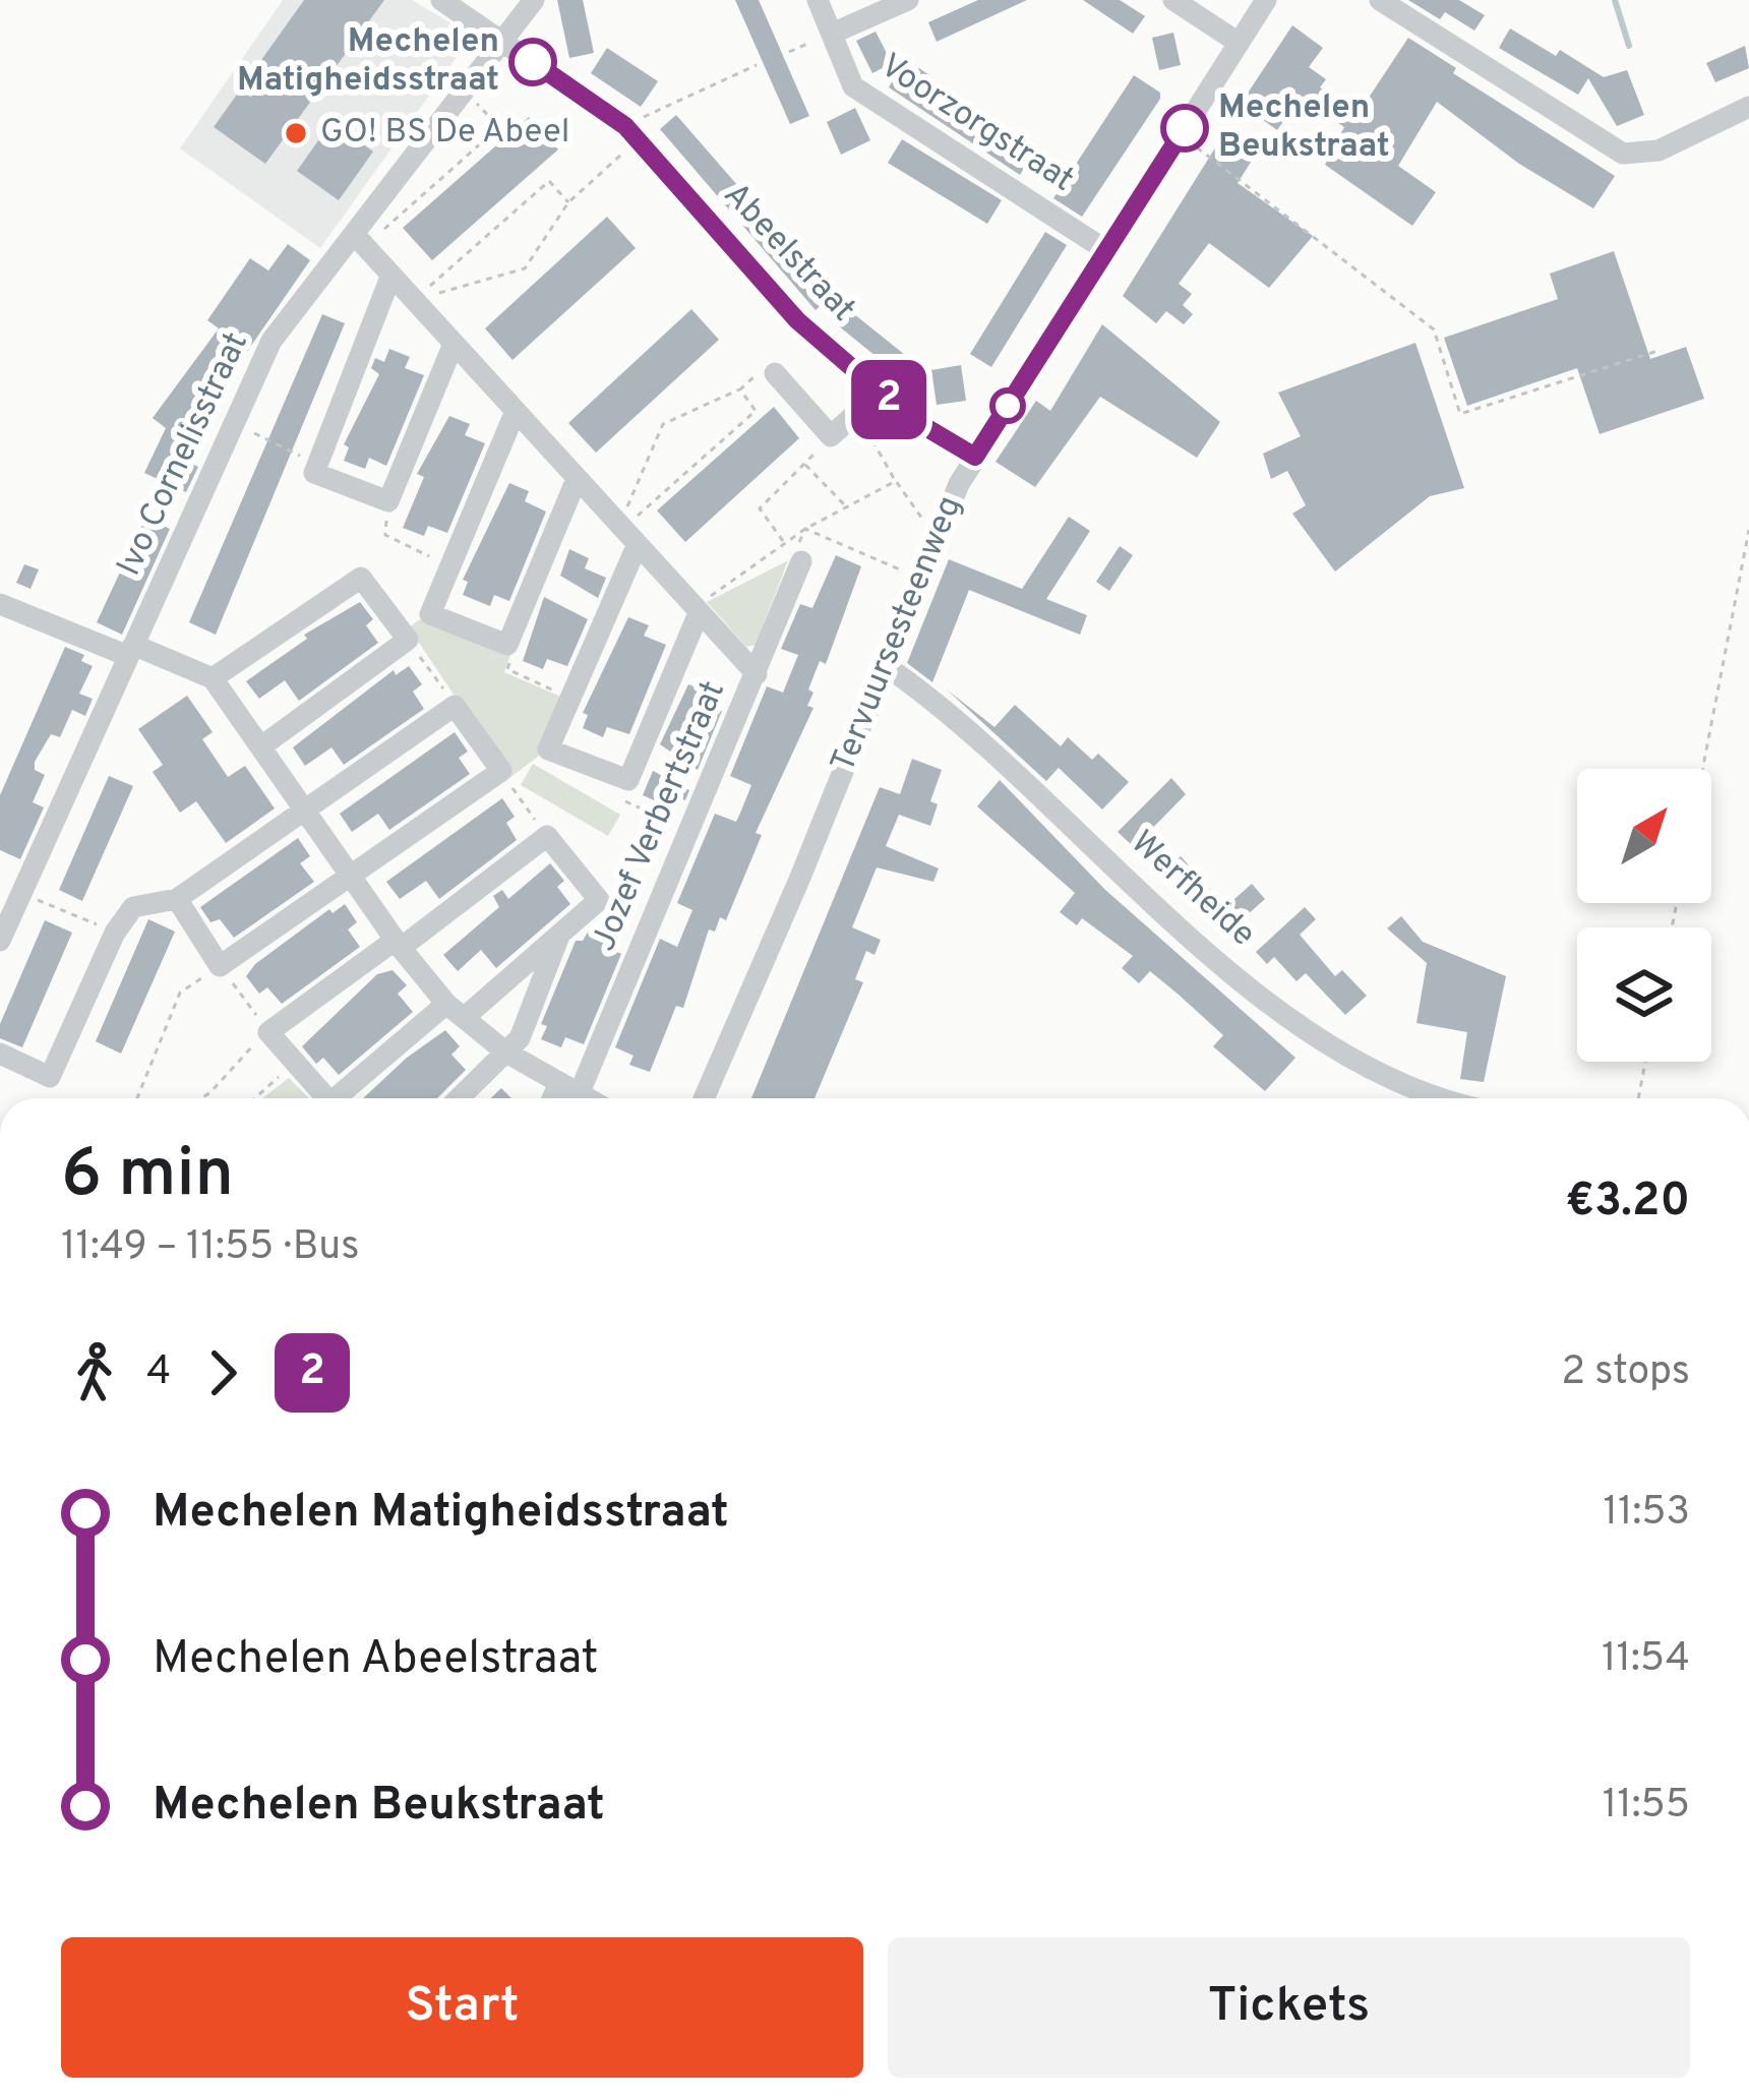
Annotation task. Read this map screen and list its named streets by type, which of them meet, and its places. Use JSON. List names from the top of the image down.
{
  "streets": {
    "street": [
      "Voorzorgstraat",
      "Abeelstraat",
      "Ivo Cornelisstraat",
      "Tervuursesteenweg",
      "Jozef Verbertstraat",
      "Werfheide"
    ]
  },
  "crossings": [
    ["Voorzorgstraat", "Tervuursesteenweg"],
    ["Abeelstraat", "Ivo Cornelisstraat"],
    ["Abeelstraat", "Tervuursesteenweg"],
    ["Tervuursesteenweg", "Werfheide"]
  ],
  "places": ["Mechelen Matigheidsstraat", "Mechelen Beukstraat", "GO! BS De Abeel"],
  "lines": ["bus line 2"],
  "north": "top right",
  "page": {
    "on_map": "2",
    "heading": ["6 min", "11:49 – 11:55 · Bus", "€3.20"],
    "legs": ["4", "2", "2 stops"],
    "list": [
      {
        "name": "Mechelen Matigheidsstraat",
        "value": "11:53"
      },
      {
        "name": "Mechelen Abeelstraat",
        "value": "11:54"
      },
      {
        "name": "Mechelen Beukstraat",
        "value": "11:55"
      }
    ],
    "buttons": ["Start", "Tickets"]
  }
}
